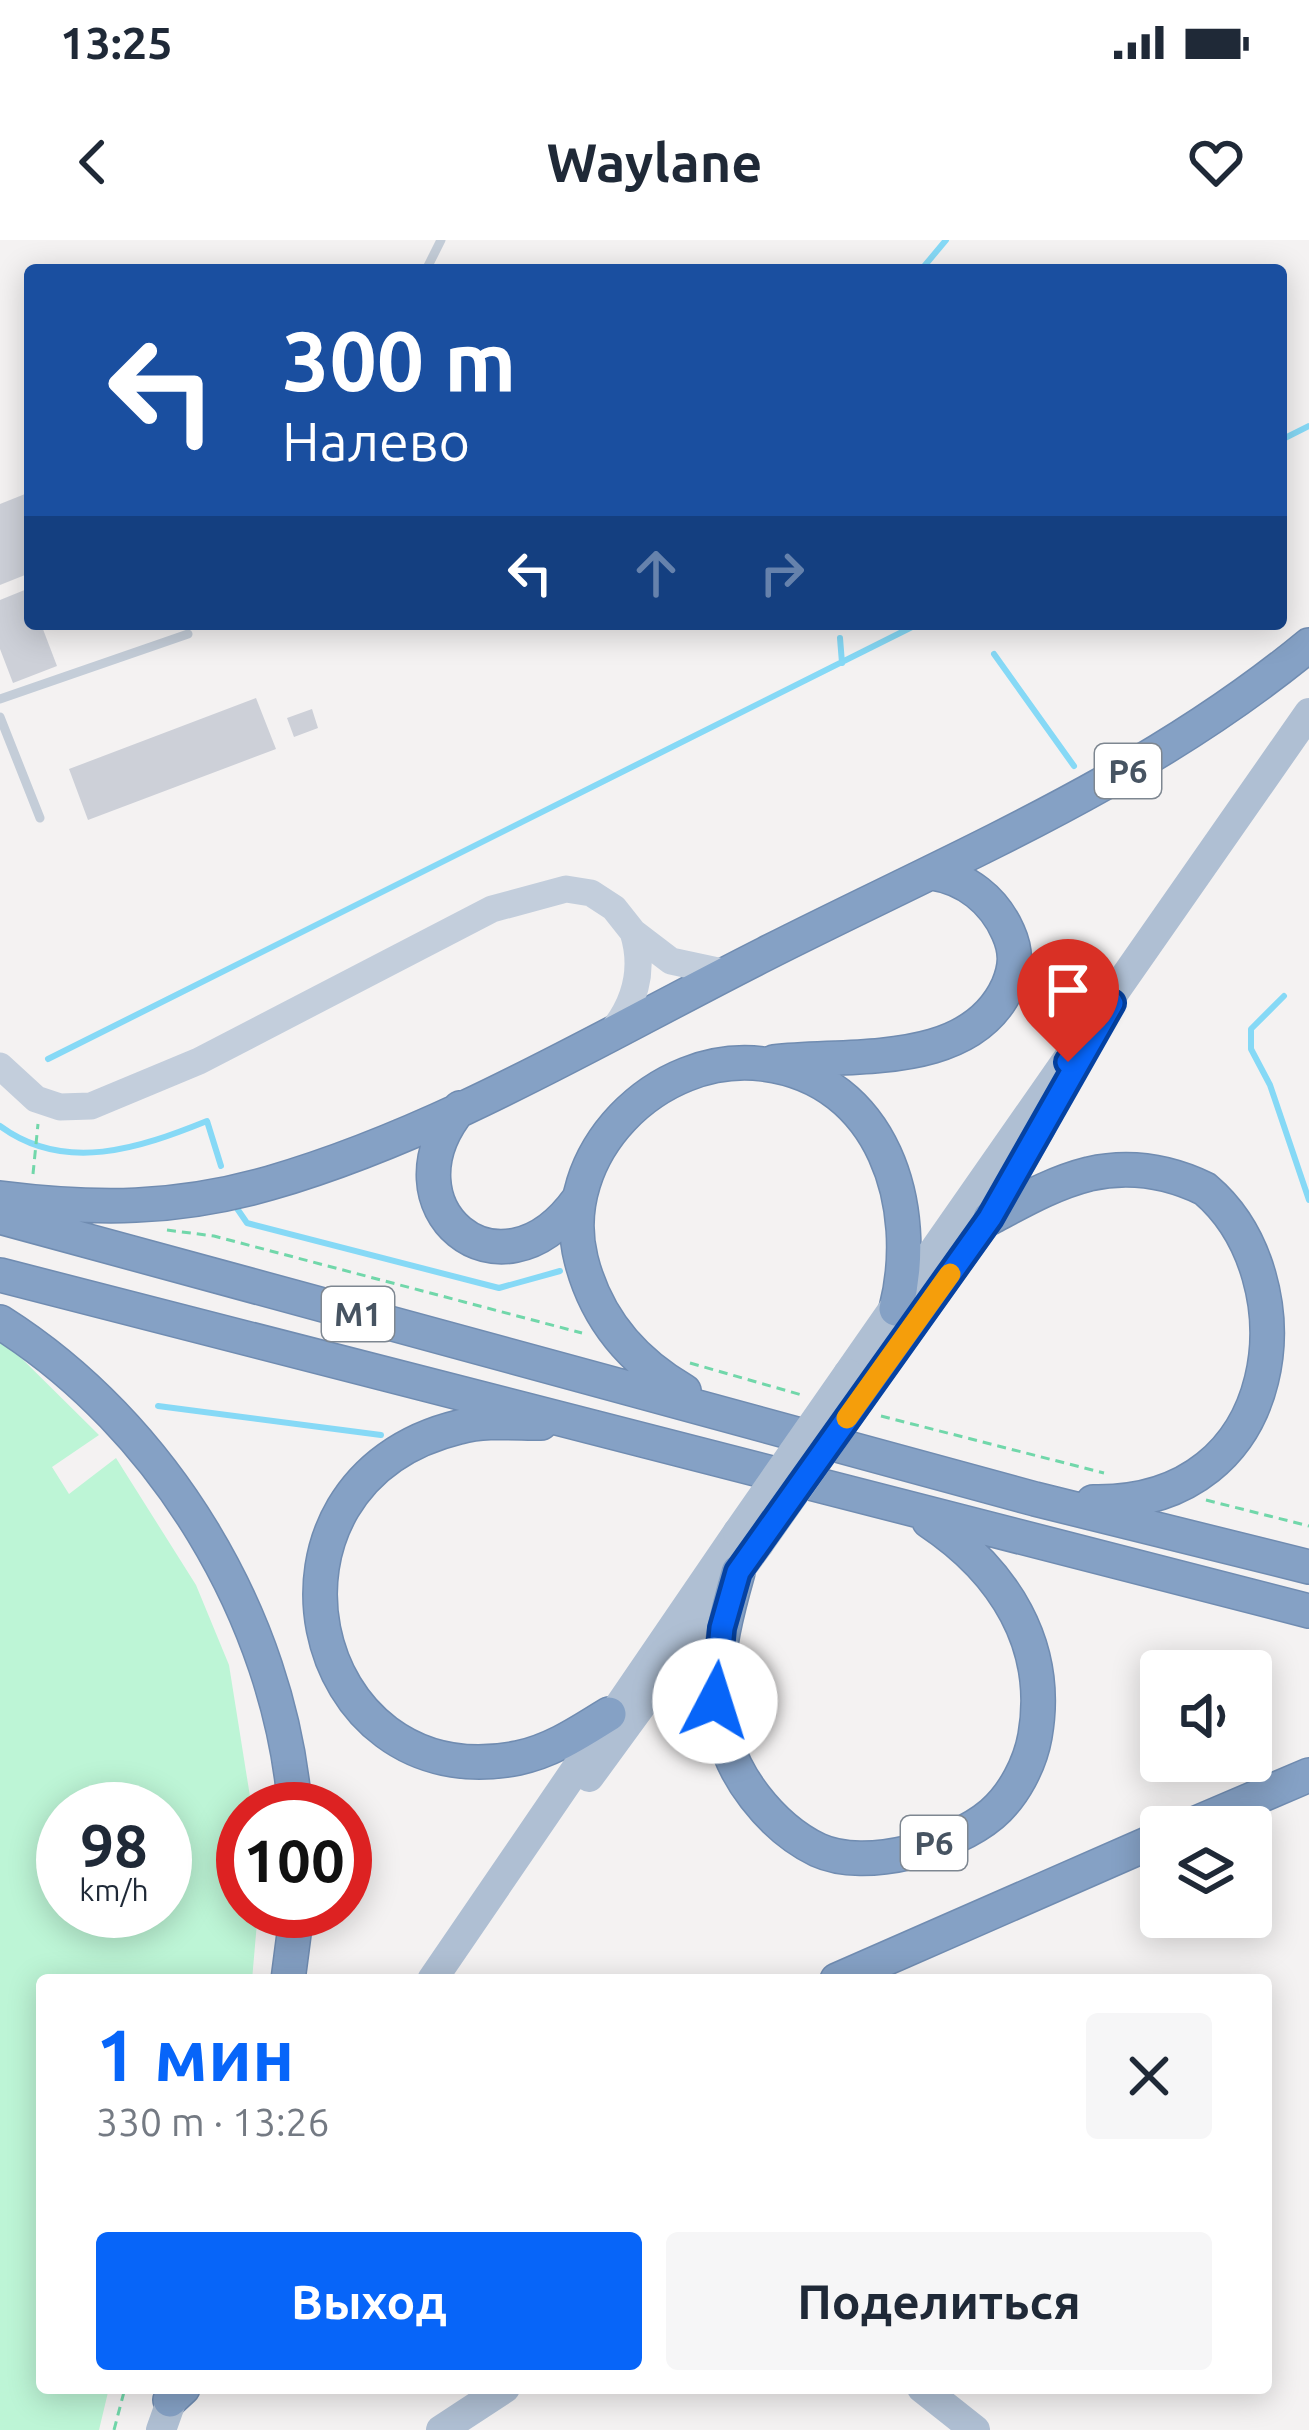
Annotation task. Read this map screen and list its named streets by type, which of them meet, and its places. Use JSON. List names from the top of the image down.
{
  "streets": {
    "highway": ["Р6", "М1"]
  },
  "crossings": [
    ["Р6", "М1"]
  ],
  "page": {
    "status": "13:25",
    "header": "Waylane",
    "turn": ["300 m", "Налево"],
    "speed": "98 km/h",
    "limit": "100",
    "heading": ["1 мин", "330 m · 13:26"],
    "buttons": ["Выход", "Поделиться"]
  }
}
